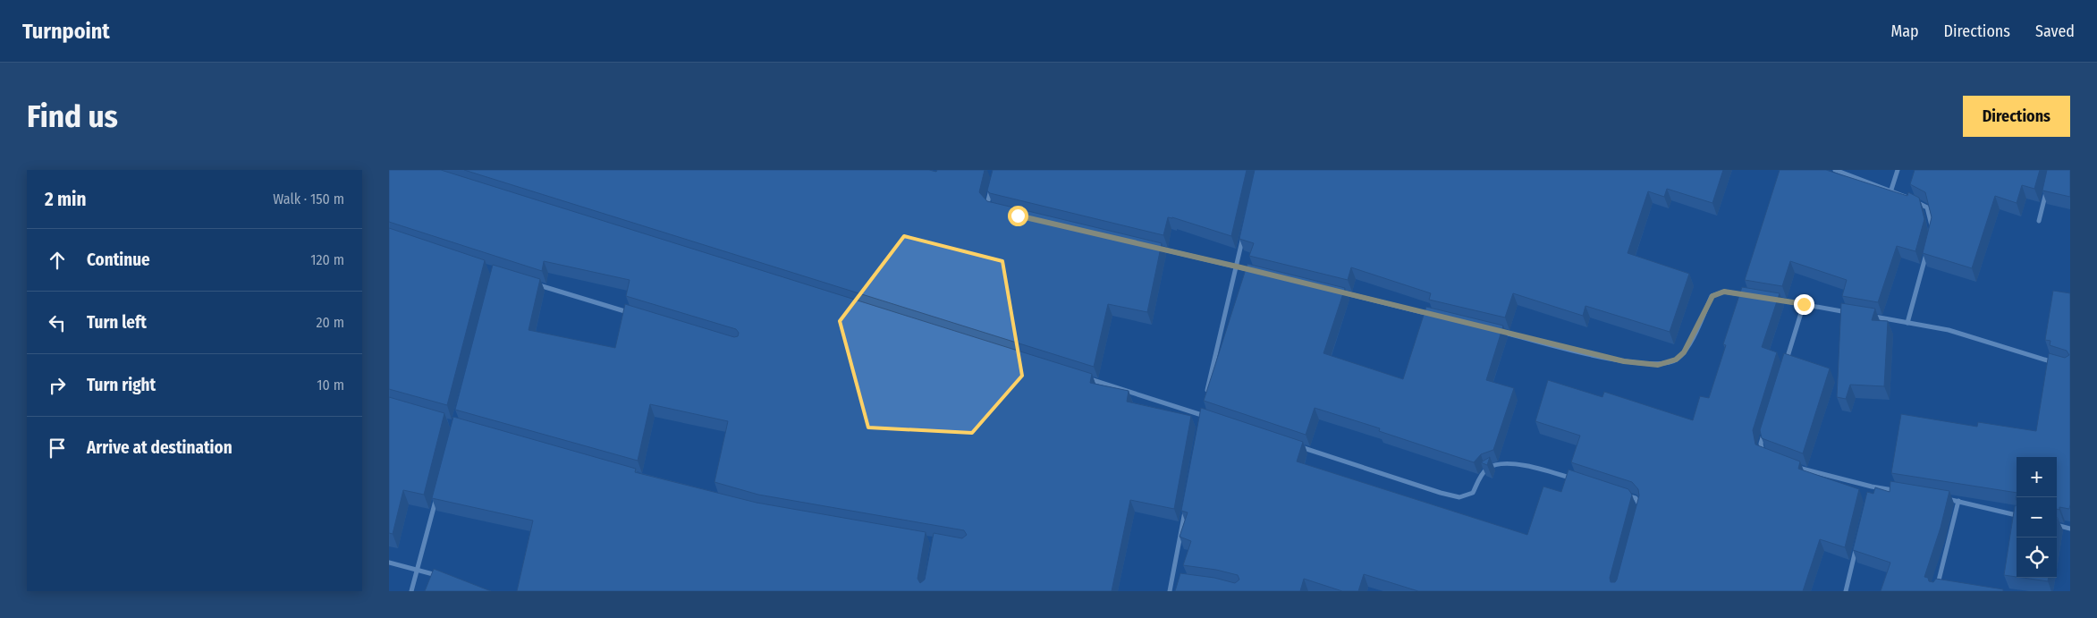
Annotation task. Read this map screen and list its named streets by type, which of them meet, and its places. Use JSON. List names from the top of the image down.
{
  "page": {
    "header": "Turnpoint",
    "nav": ["Map", "Directions", "Saved"],
    "buttons": "Directions",
    "title": "Find us",
    "heading": ["2 min", "Walk · 150 m"],
    "list": [
      ["Continue", "120 m"],
      ["Turn left", "20 m"],
      ["Turn right", "10 m"],
      "Arrive at destination"
    ],
    "map_buttons": ["+", "−"]
  }
}
